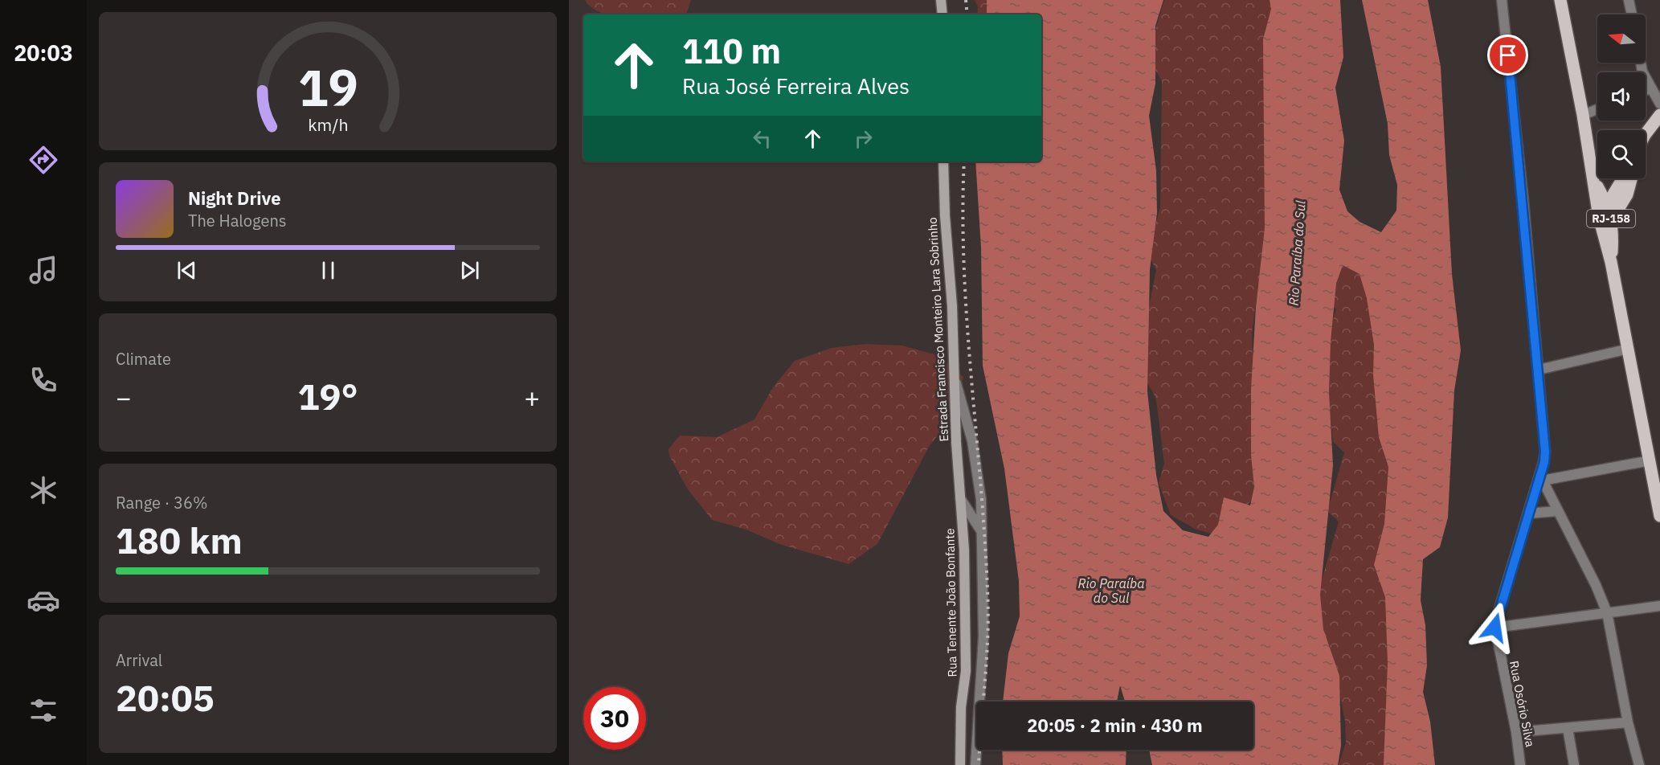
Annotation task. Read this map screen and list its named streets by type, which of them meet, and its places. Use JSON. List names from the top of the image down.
{
  "streets": {
    "main road": ["RJ-158"],
    "street": ["Estrada Francisco Monteiro Lara Sobrinho", "Rua Tenente João Bonfante", "Rua Osório Silva"]
  },
  "crossings": [
    ["Estrada Francisco Monteiro Lara Sobrinho", "Rua Tenente João Bonfante"]
  ],
  "water": ["Rio Paraíba do Sul"],
  "north": "left",
  "page": {
    "tabs": "20:03",
    "turn": ["110 m", "Rua José Ferreira Alves"],
    "song": ["Night Drive", "The Halogens"],
    "tile": [
      "Climate",
      ["Range · 36%", "180 km"],
      ["Arrival", "20:05"]
    ],
    "heat": ["−", "19°", "+"],
    "limit": "30",
    "trip": "20:05 · 2 min · 430 m",
    "gauge": ["19", "km/h"]
  }
}
